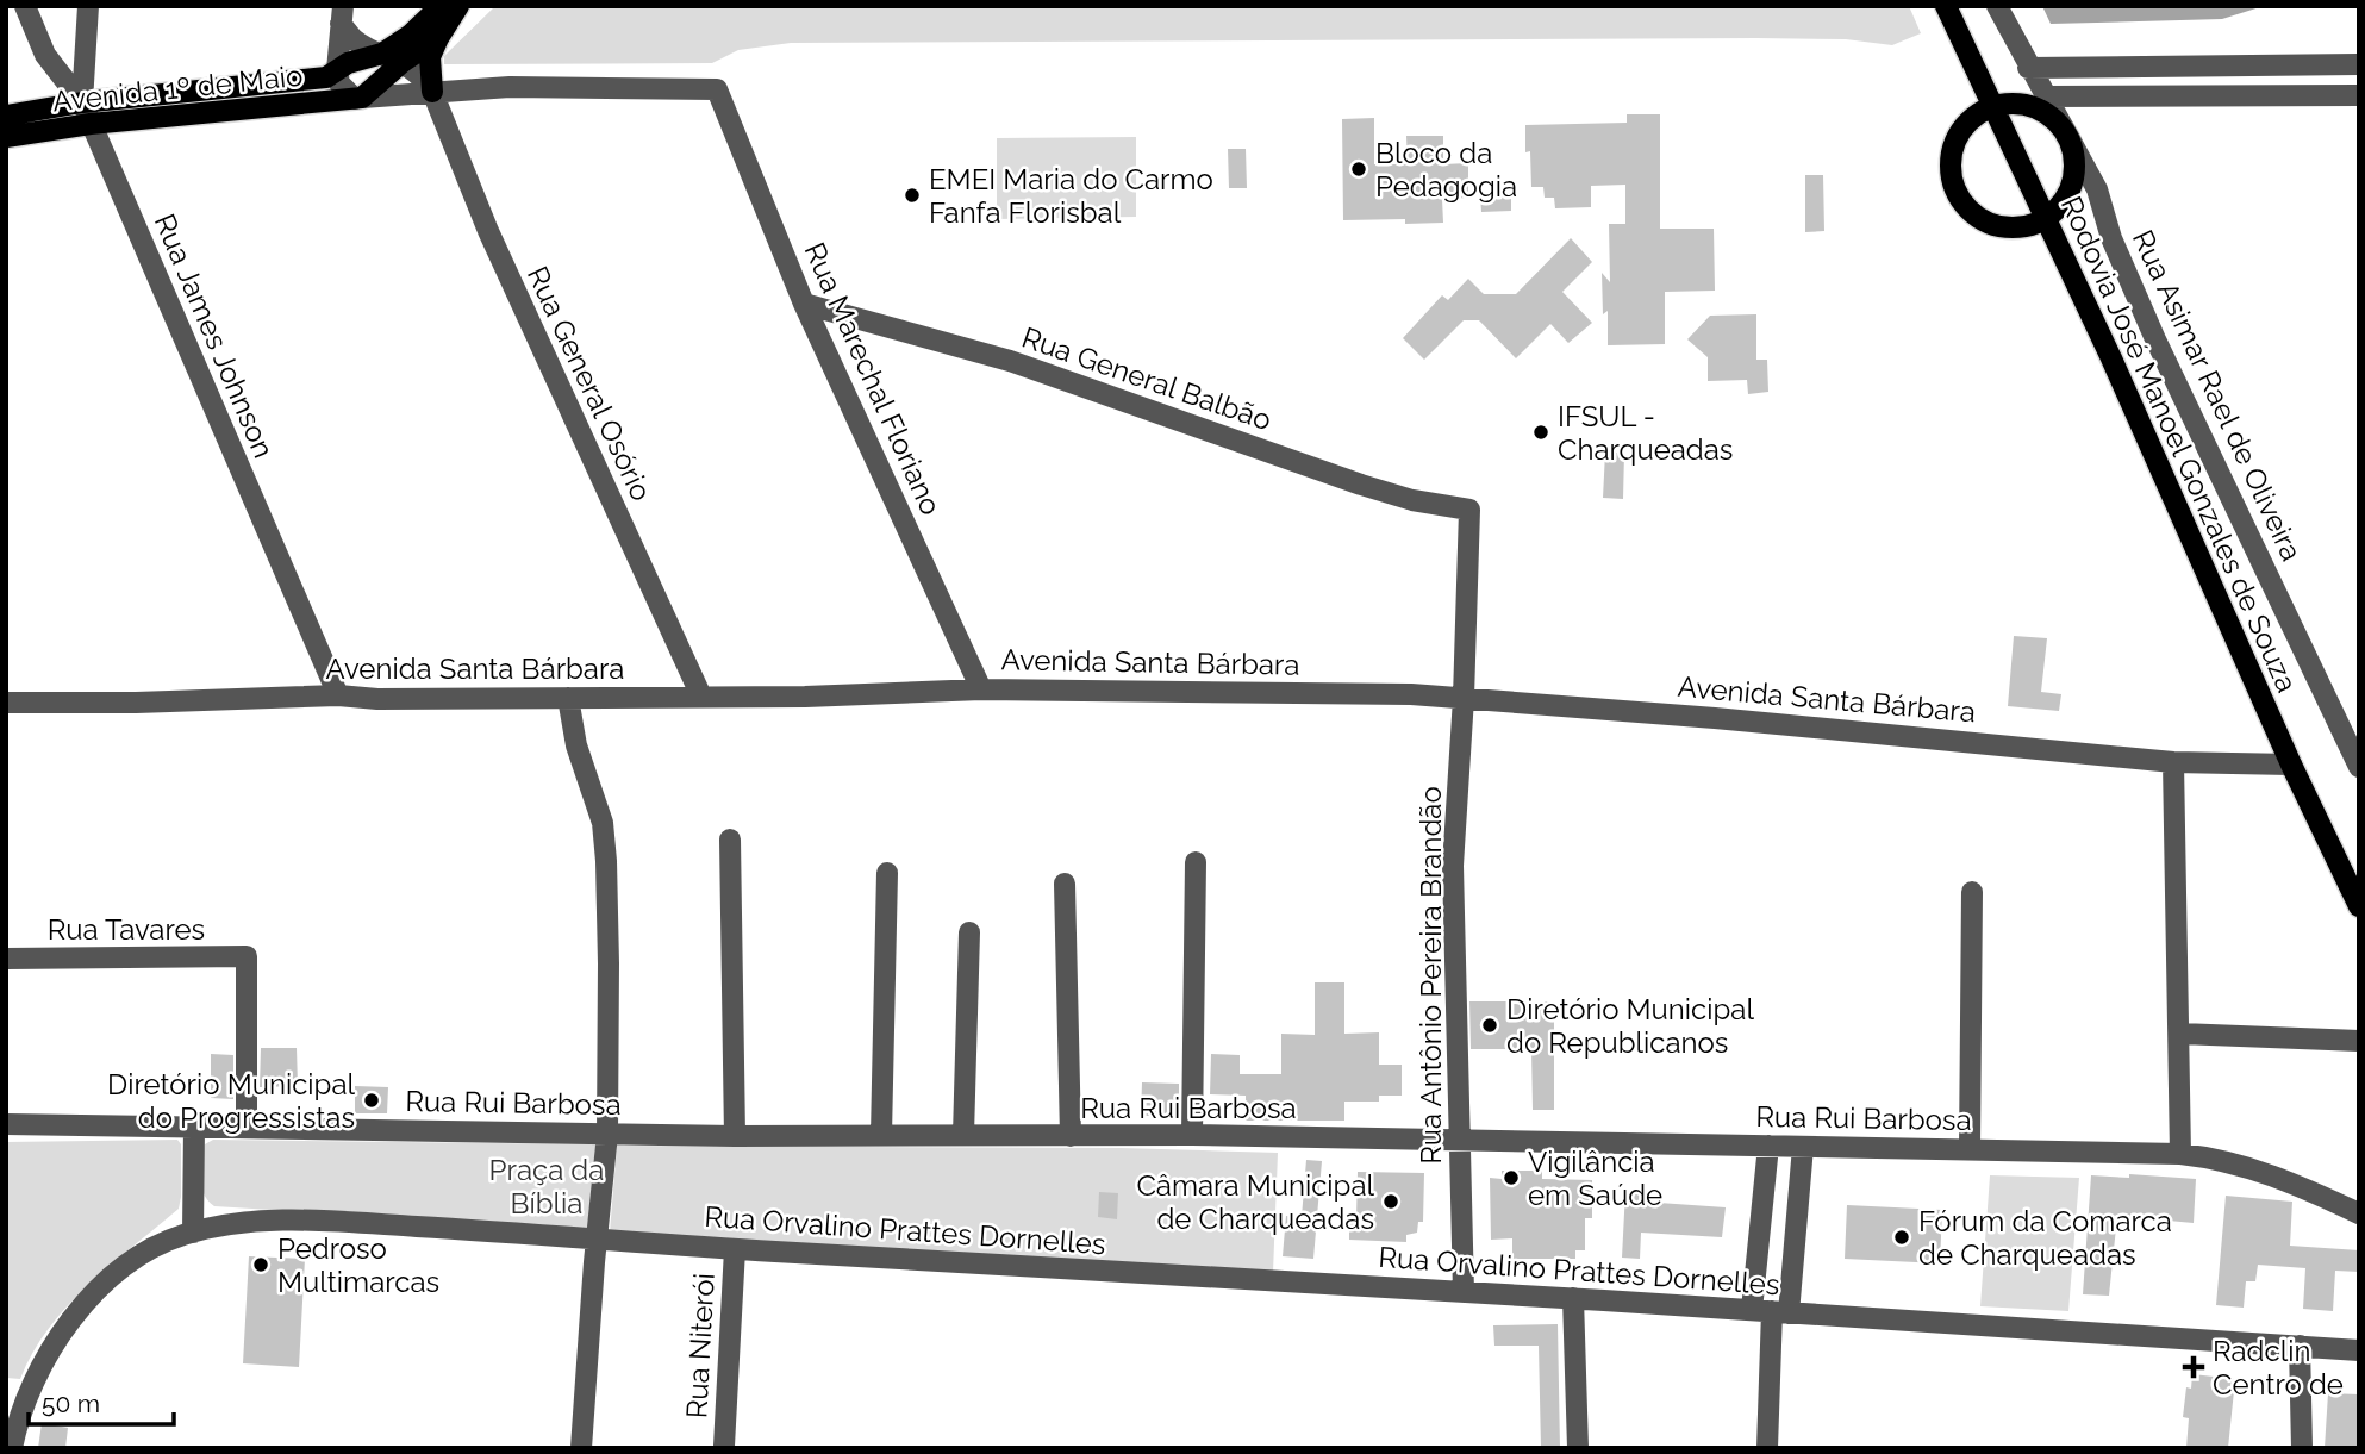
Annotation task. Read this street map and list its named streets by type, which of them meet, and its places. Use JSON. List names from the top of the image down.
{
  "streets": {
    "main road": ["Avenida 1º de Maio", "Rodovia José Manoel Gonzales de Souza"],
    "street": [
      "Rua James Johnson",
      "Rua Marechal Floriano",
      "Rua General Balbão",
      "Rua General Osório",
      "Rua Asimar Rael de Oliveira",
      "Avenida Santa Bárbara",
      "Rua Tavares",
      "Rua Antônio Pereira Brandão",
      "Rua Rui Barbosa",
      "Rua Orvalino Prattes Dornelles",
      "Rua Niterói"
    ]
  },
  "crossings": [
    ["Avenida 1º de Maio", "Rua James Johnson"],
    ["Avenida 1º de Maio", "Rua Marechal Floriano"],
    ["Avenida 1º de Maio", "Rua General Osório"],
    ["Rua James Johnson", "Avenida Santa Bárbara"],
    ["Rua Marechal Floriano", "Rua General Balbão"],
    ["Rua Marechal Floriano", "Avenida Santa Bárbara"],
    ["Rua General Balbão", "Rua Antônio Pereira Brandão"],
    ["Rua General Osório", "Avenida Santa Bárbara"],
    ["Rodovia José Manoel Gonzales de Souza", "Avenida Santa Bárbara"],
    ["Avenida Santa Bárbara", "Rua Antônio Pereira Brandão"],
    ["Rua Tavares", "Rua Rui Barbosa"],
    ["Rua Antônio Pereira Brandão", "Rua Rui Barbosa"],
    ["Rua Antônio Pereira Brandão", "Rua Orvalino Prattes Dornelles"],
    ["Rua Orvalino Prattes Dornelles", "Rua Niterói"]
  ],
  "parks": ["Praça da Bíblia"],
  "places": {
    "other": [
      "Bloco da Pedagogia",
      "EMEI Maria do Carmo Fanfa Florisbal",
      "IFSUL - Charqueadas",
      "Diretório Municipal do Republicanos",
      "Diretório Municipal do Progressistas",
      "Vigilância em Saúde",
      "Câmara Municipal de Charqueadas",
      "Fórum da Comarca de Charqueadas",
      "Pedroso Multimarcas"
    ],
    "health": ["Radclin Centro de"]
  },
  "scale_bar": "50 m"
}
